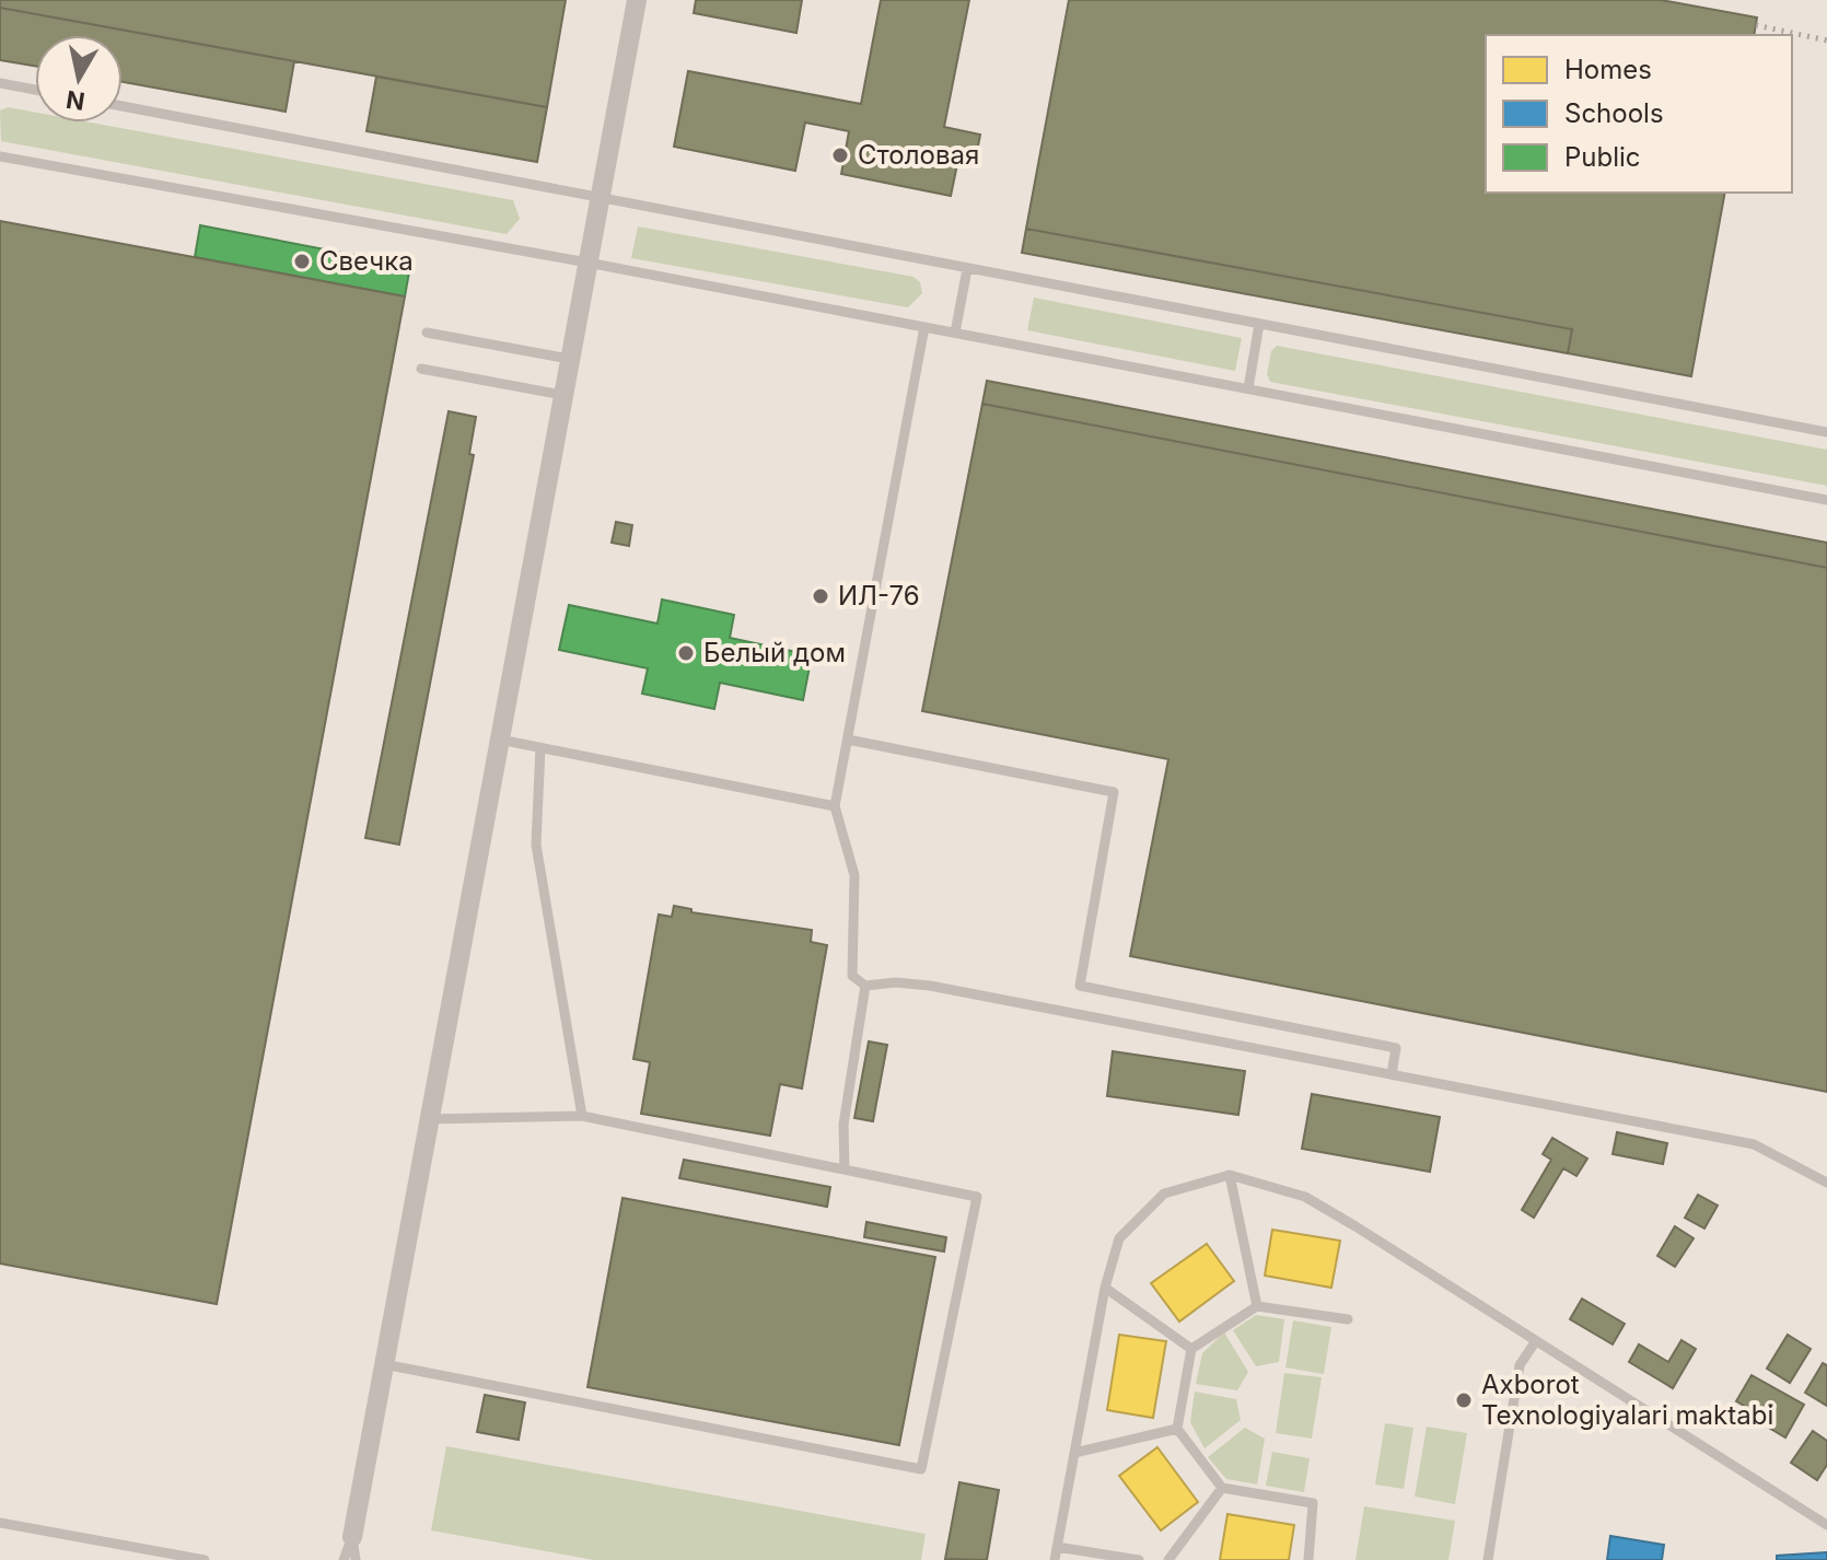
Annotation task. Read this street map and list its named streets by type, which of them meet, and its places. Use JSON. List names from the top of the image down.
{
  "places": [
    "Столовая",
    "Свечка",
    "ИЛ-76",
    "Белый дом",
    "Axborot Texnologiyalari maktabi"
  ],
  "legend": ["Homes", "Schools", "Public"],
  "north": "bottom"
}
